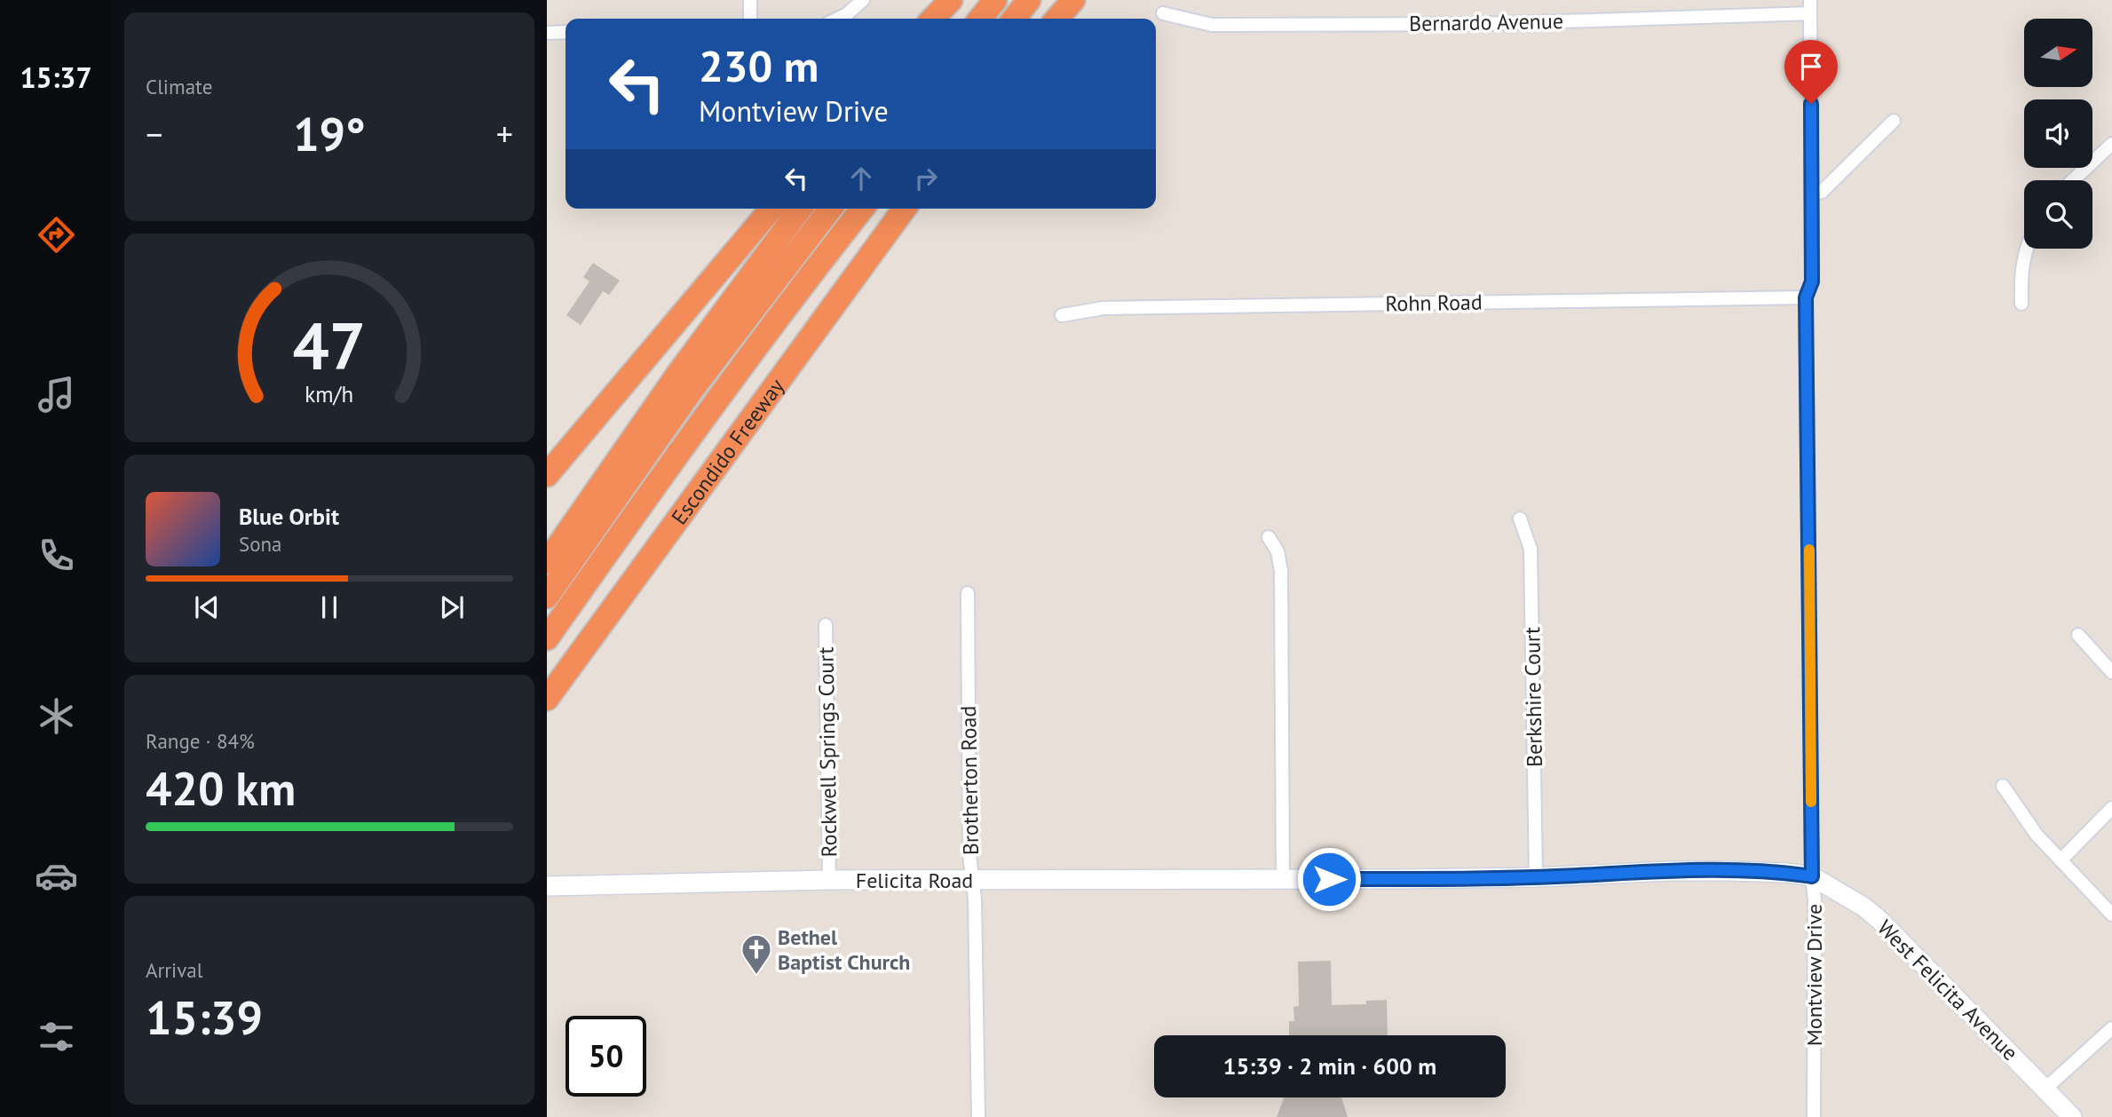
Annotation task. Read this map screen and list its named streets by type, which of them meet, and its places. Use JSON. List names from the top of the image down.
{
  "streets": {
    "highway": ["Escondido Freeway"],
    "main road": ["Felicita Road", "West Felicita Avenue"],
    "street": [
      "Bernardo Avenue",
      "Rohn Road",
      "Berkshire Court",
      "Rockwell Springs Court",
      "Brotherton Road",
      "Montview Drive"
    ]
  },
  "crossings": [
    ["Bernardo Avenue", "Montview Drive"],
    ["Rohn Road", "Montview Drive"],
    ["Berkshire Court", "Felicita Road"],
    ["Rockwell Springs Court", "Felicita Road"],
    ["Brotherton Road", "Felicita Road"],
    ["Felicita Road", "Montview Drive"],
    ["Felicita Road", "West Felicita Avenue"],
    ["Montview Drive", "West Felicita Avenue"]
  ],
  "places": {
    "church": ["Bethel Baptist Church"]
  },
  "north": "right",
  "page": {
    "tabs": "15:37",
    "tile": [
      "Climate",
      ["Range · 84%", "420 km"],
      ["Arrival", "15:39"]
    ],
    "turn": ["230 m", "Montview Drive"],
    "heat": ["−", "19°", "+"],
    "song": ["Blue Orbit", "Sona"],
    "limit": "50",
    "trip": "15:39 · 2 min · 600 m",
    "gauge": ["47", "km/h"]
  }
}
